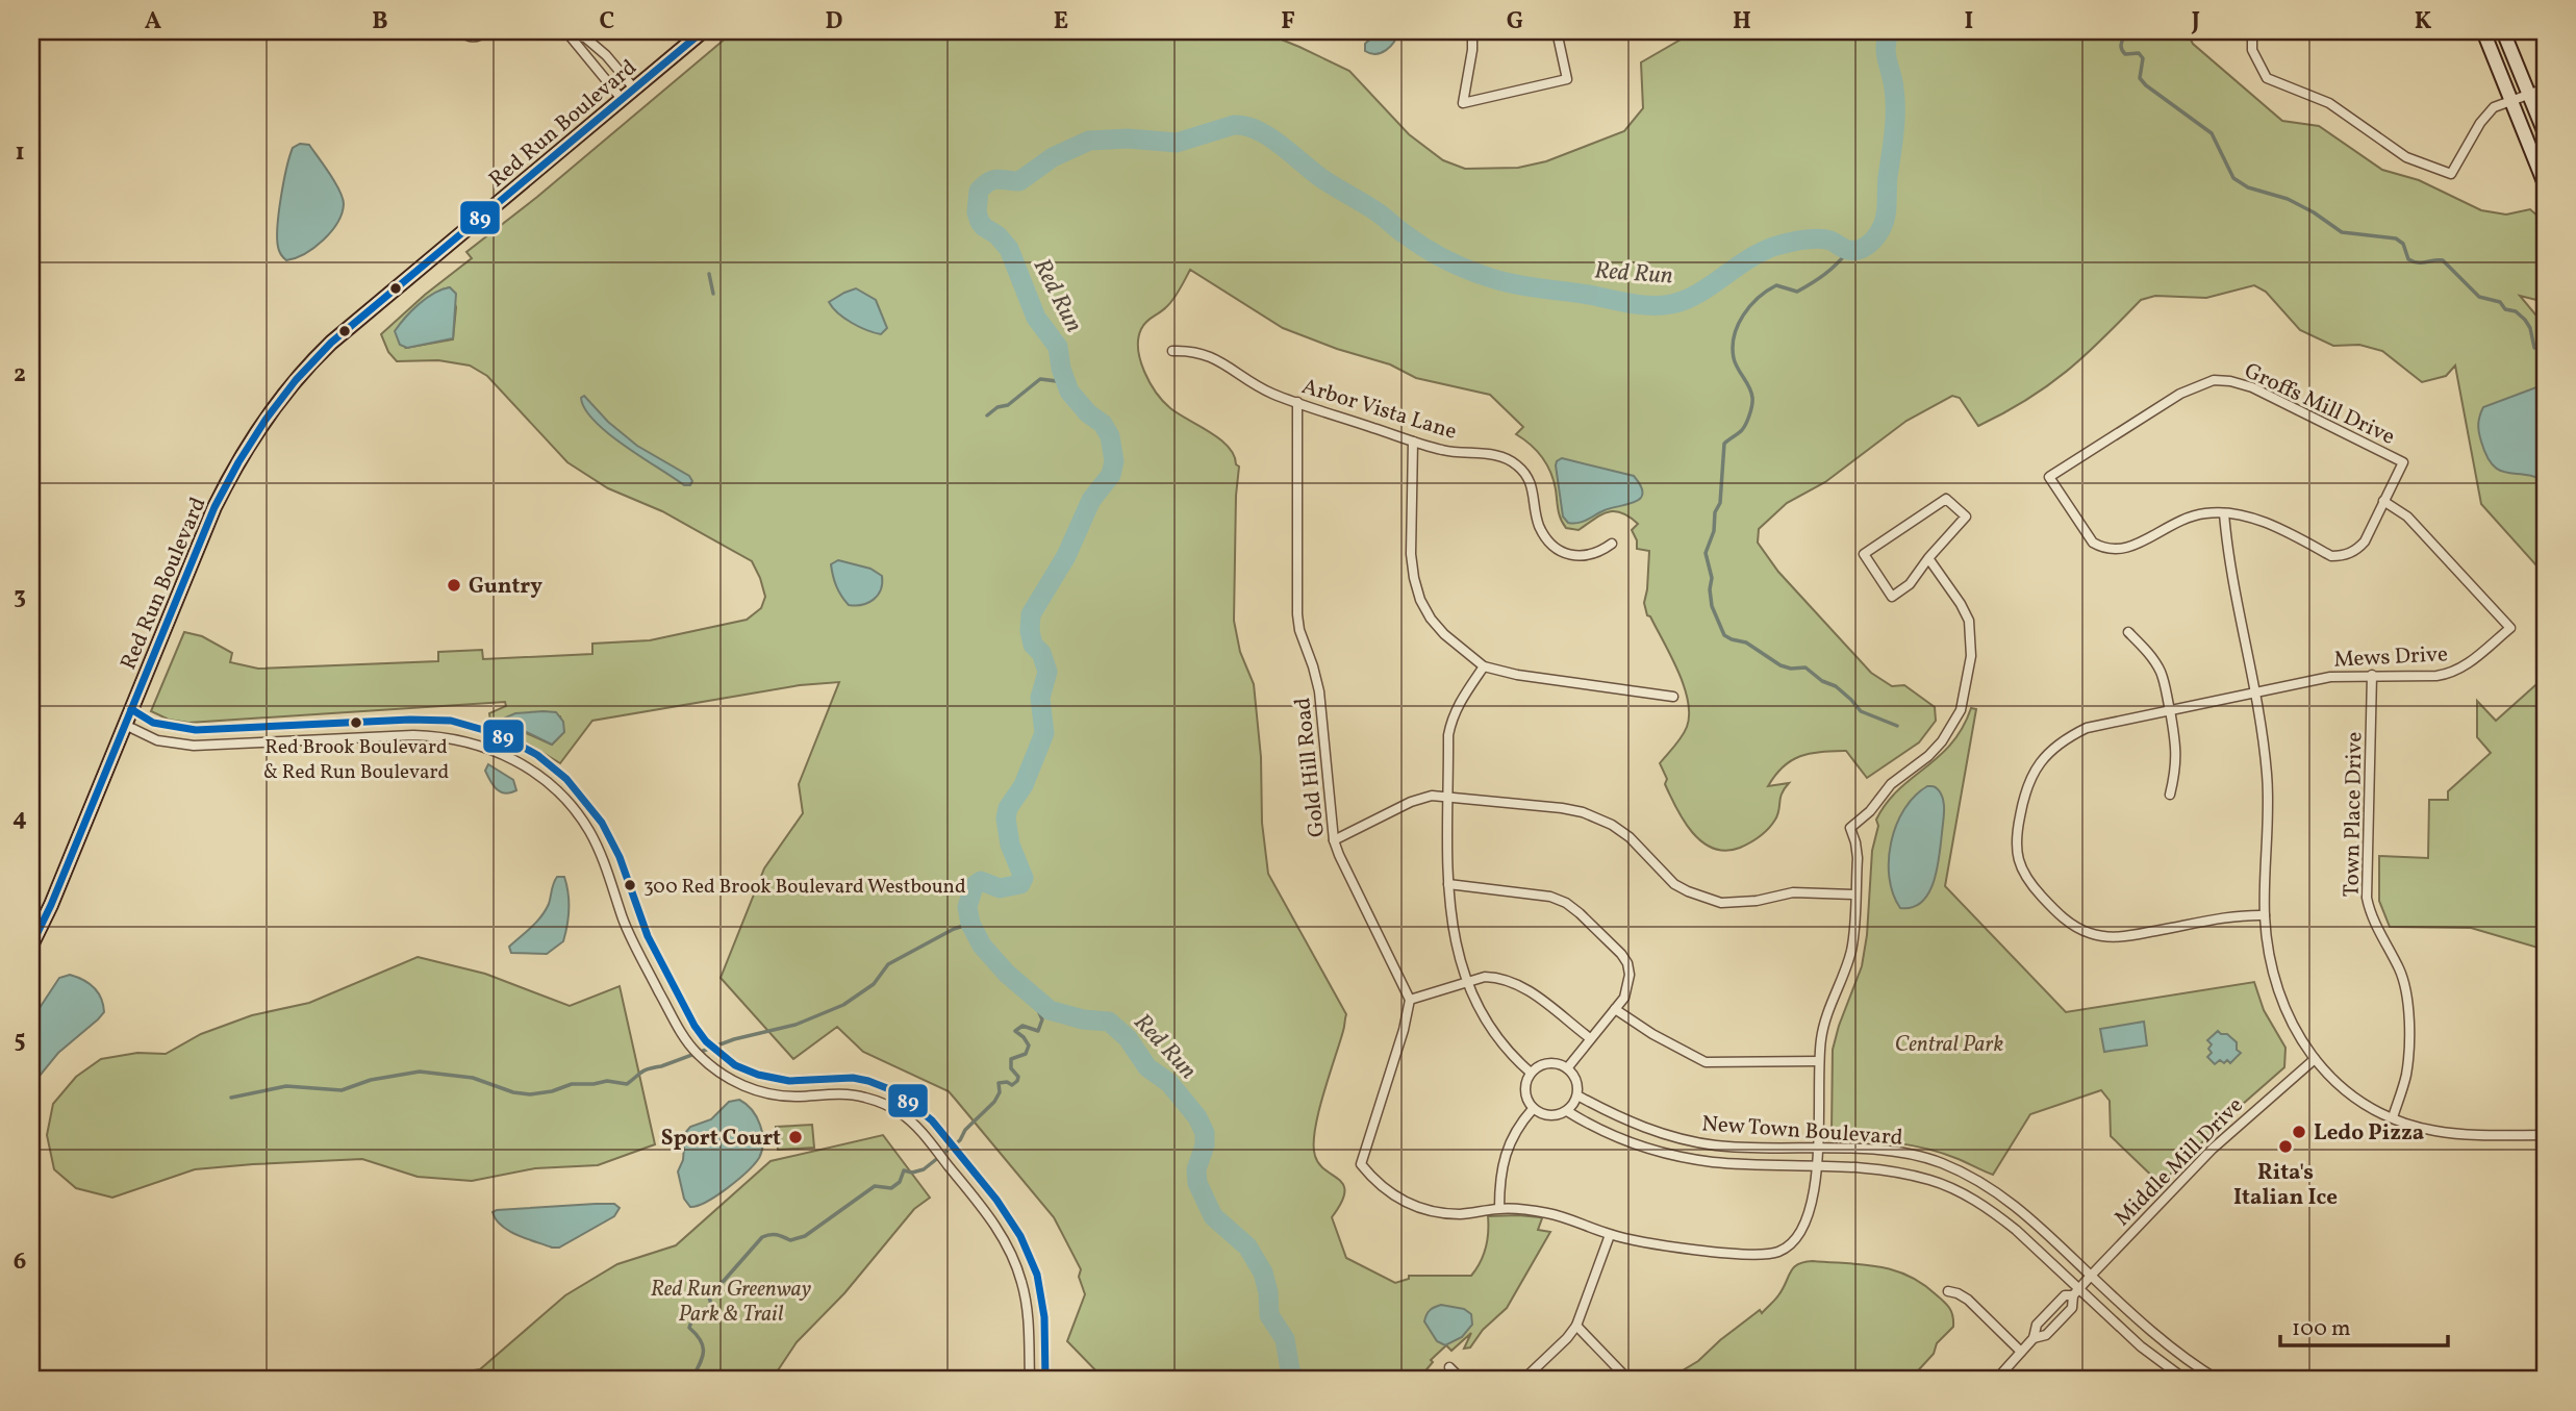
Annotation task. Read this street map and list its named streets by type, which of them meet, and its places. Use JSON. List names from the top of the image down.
{
  "streets": {
    "main road": ["Red Run Boulevard"],
    "street": [
      "Groffs Mill Drive",
      "Arbor Vista Lane",
      "Mews Drive",
      "Gold Hill Road",
      "Town Place Drive",
      "New Town Boulevard",
      "Middle Mill Drive"
    ]
  },
  "crossings": [
    ["Groffs Mill Drive", "Mews Drive"],
    ["Arbor Vista Lane", "Gold Hill Road"],
    ["Mews Drive", "Town Place Drive"],
    ["New Town Boulevard", "Middle Mill Drive"]
  ],
  "water": ["Red Run"],
  "parks": ["Central Park", "Red Run Greenway Park & Trail"],
  "places": [
    "Guntry",
    "Red Brook Boulevard & Red Run Boulevard",
    "300 Red Brook Boulevard Westbound",
    "Ledo Pizza",
    "Sport Court",
    "Rita's Italian Ice"
  ],
  "lines": ["transit line 89"],
  "scale_bar": "100 m",
  "grid": {
    "columns": [
      "A",
      "B",
      "C",
      "D",
      "E",
      "F",
      "G",
      "H",
      "I",
      "J",
      "K"
    ],
    "rows": [
      "1",
      "2",
      "3",
      "4",
      "5",
      "6"
    ]
  }
}
